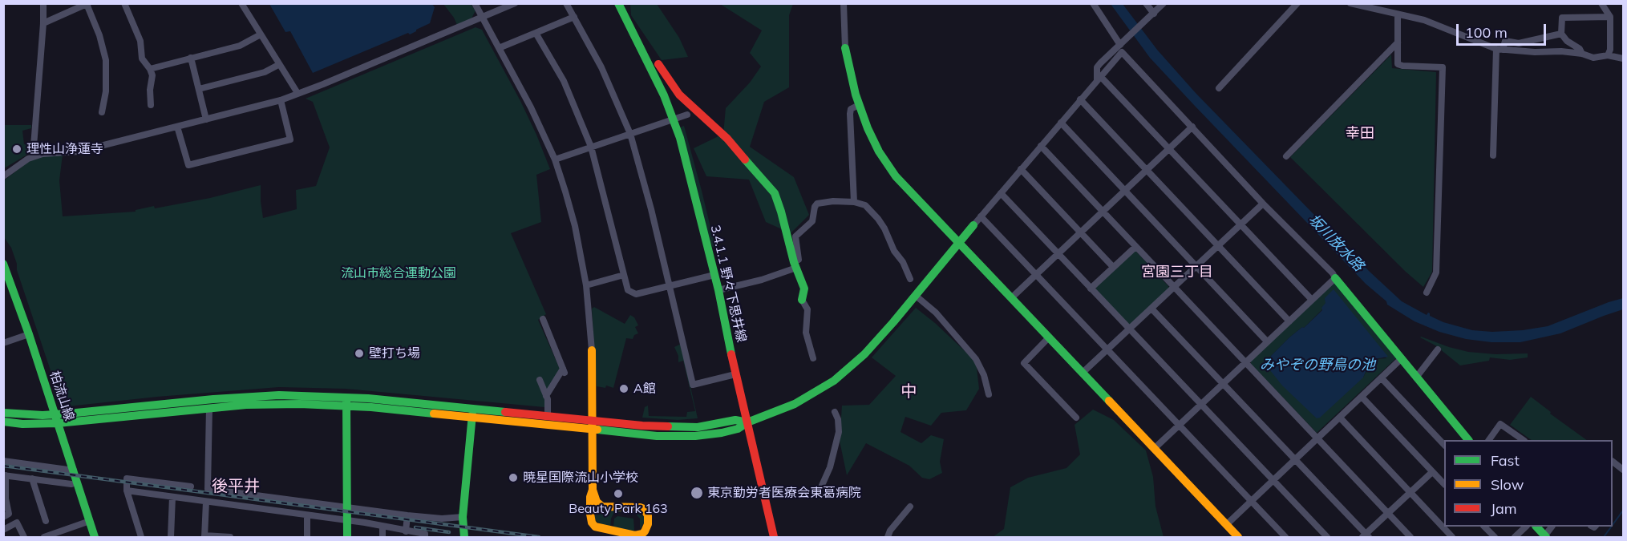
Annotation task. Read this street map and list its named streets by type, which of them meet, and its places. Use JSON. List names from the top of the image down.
{
  "streets": {
    "street": ["3.4.1.1 野々下思井線", "柏流山線"]
  },
  "districts": [
    "幸田",
    "宮園三丁目",
    "中",
    "後平井"
  ],
  "water": ["坂川放水路", "みやぞの野鳥の池"],
  "parks": ["流山市総合運動公園"],
  "places": [
    "理性山浄蓮寺",
    "壁打ち場",
    "A館",
    "暁星国際流山小学校",
    "東京勤労者医療会東葛病院",
    "Beauty Park 163"
  ],
  "legend": ["Fast", "Slow", "Jam"],
  "scale_bar": "100 m"
}
